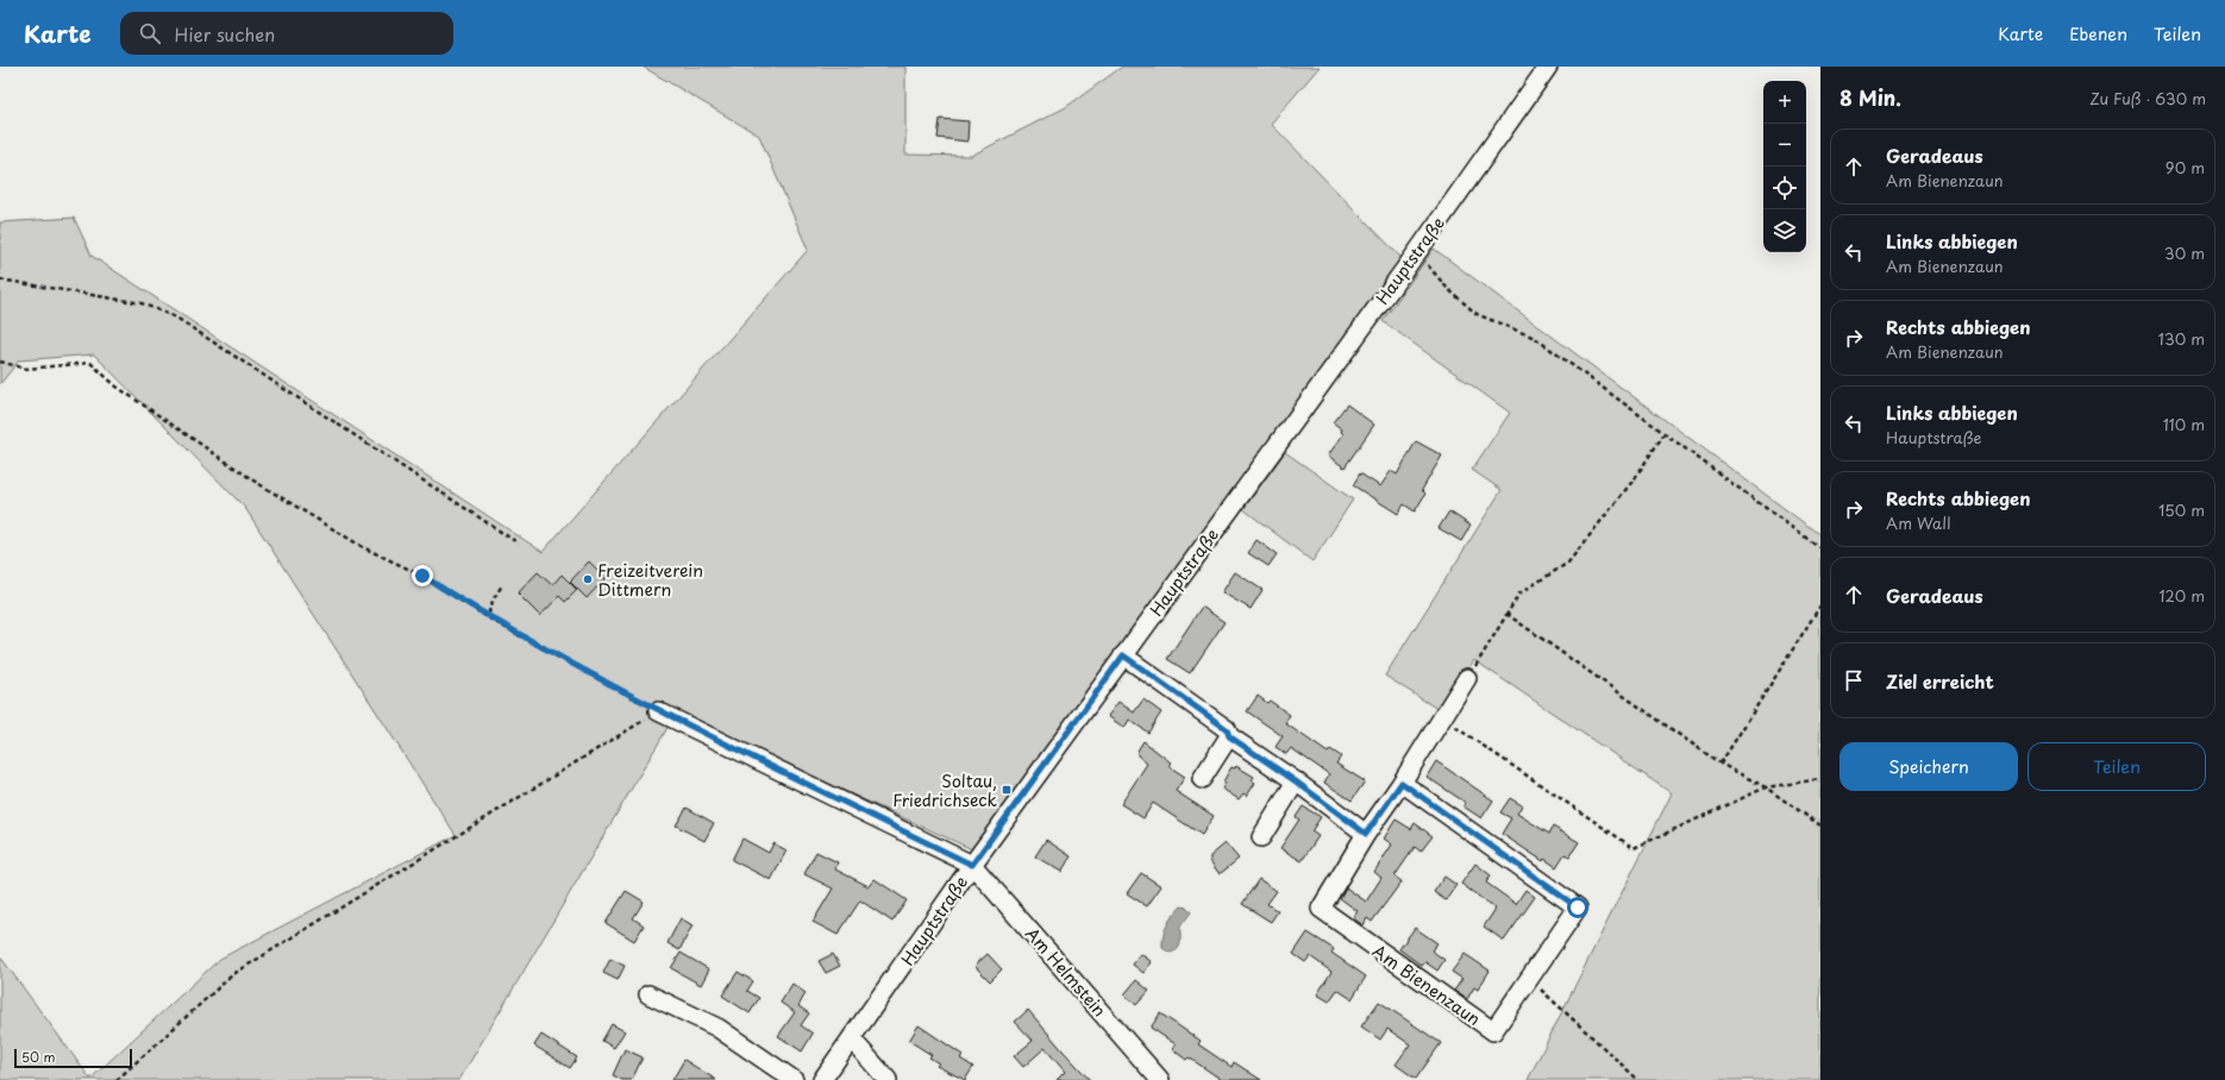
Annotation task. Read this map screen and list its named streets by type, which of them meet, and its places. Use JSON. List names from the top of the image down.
{
  "streets": {
    "street": ["Hauptstraße", "Am Helmstein", "Am Bienenzaun"]
  },
  "crossings": [
    ["Hauptstraße", "Am Helmstein"]
  ],
  "places": {
    "other": ["Freizeitverein Dittmern"],
    "transit": ["Soltau, Friedrichseck"]
  },
  "scale_bar": "50 m",
  "page": {
    "header": "Karte",
    "search": "Hier suchen",
    "nav": ["Karte", "Ebenen", "Teilen"],
    "heading": ["8 Min.", "Zu Fuß · 630 m"],
    "map_buttons": ["+", "−"],
    "list": [
      ["Geradeaus", "Am Bienenzaun", "90 m"],
      ["Links abbiegen", "Am Bienenzaun", "30 m"],
      ["Rechts abbiegen", "Am Bienenzaun", "130 m"],
      ["Links abbiegen", "Hauptstraße", "110 m"],
      ["Rechts abbiegen", "Am Wall", "150 m"],
      ["Geradeaus", "120 m"],
      "Ziel erreicht"
    ],
    "buttons": ["Speichern", "Teilen"],
    "scale": "50 m"
  }
}
